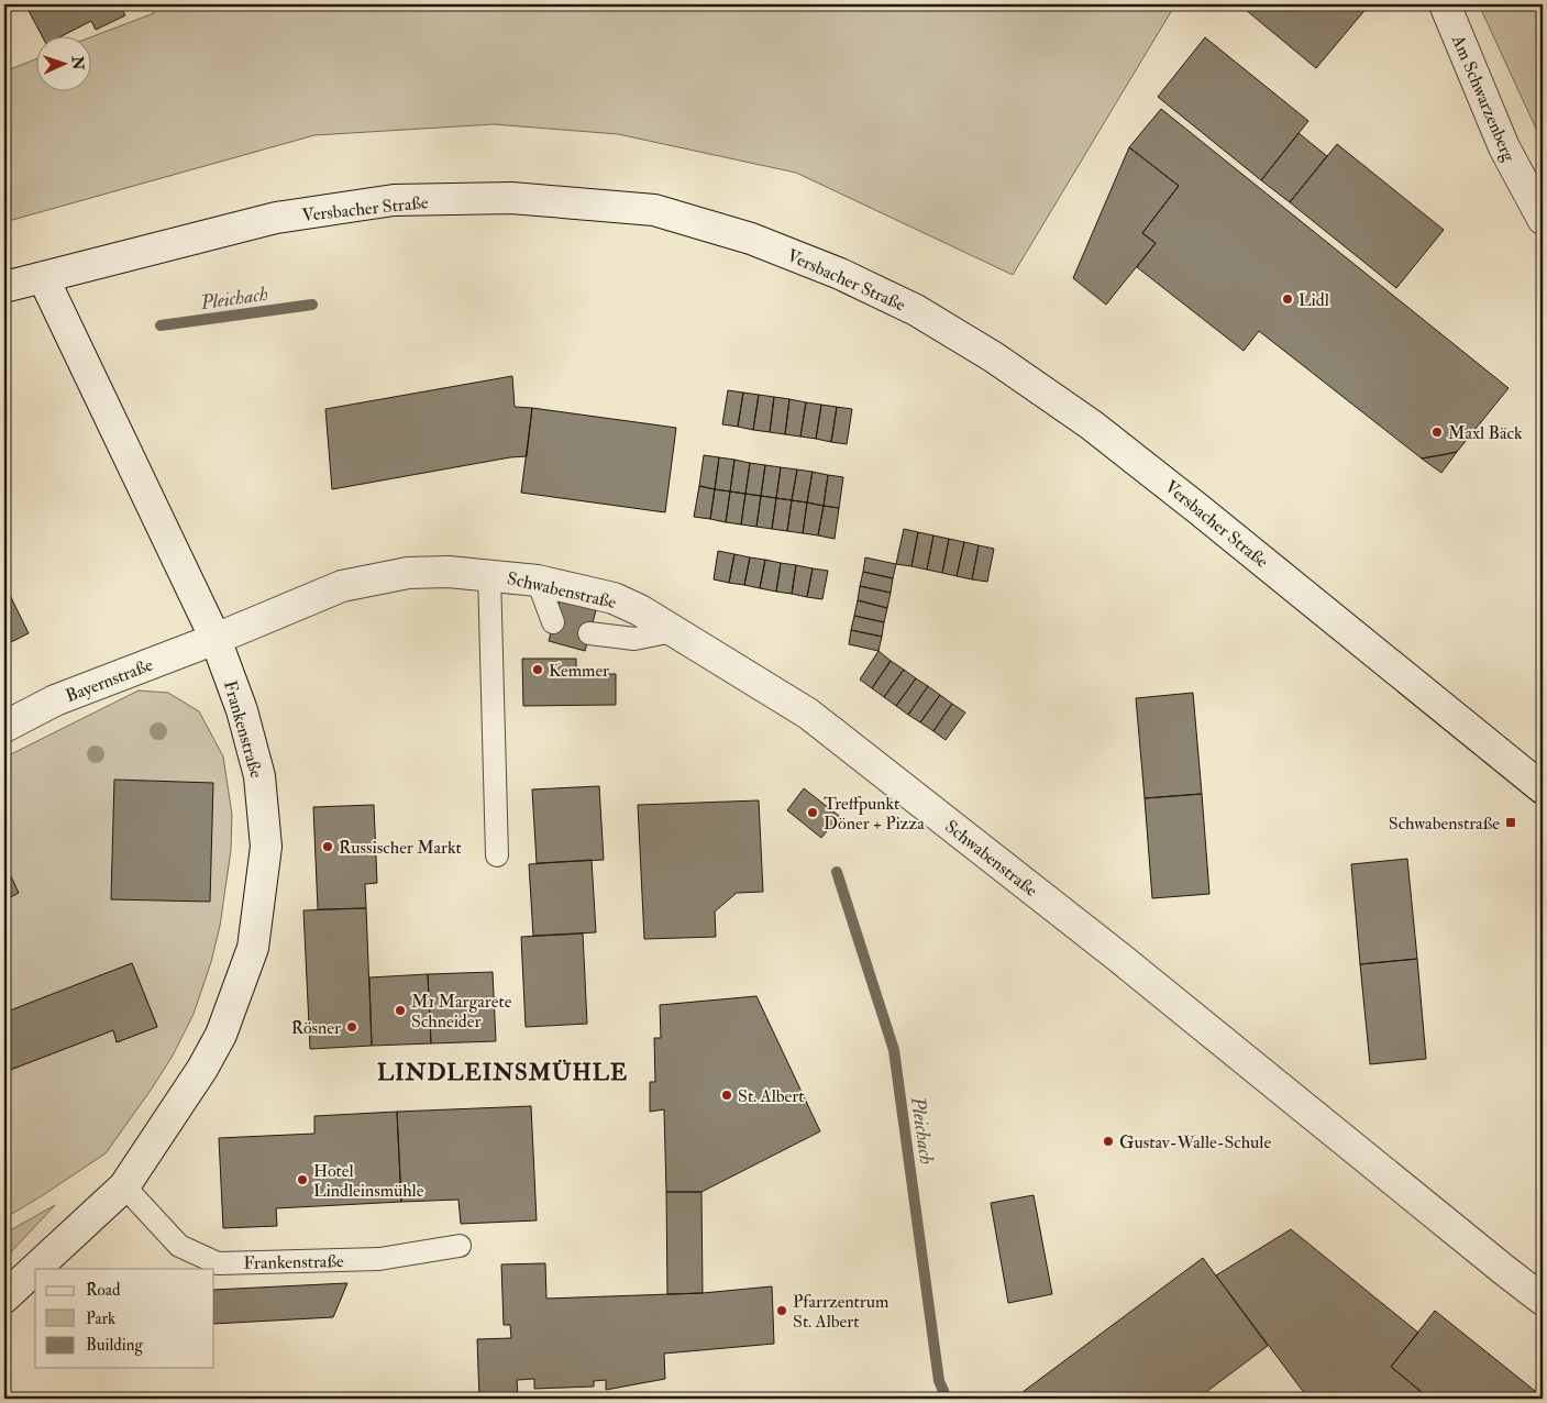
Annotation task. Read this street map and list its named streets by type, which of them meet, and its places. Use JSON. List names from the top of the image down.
{
  "streets": {
    "street": [
      "Am Schwarzenberg",
      "Versbacher Straße",
      "Schwabenstraße",
      "Bayernstraße",
      "Frankenstraße"
    ]
  },
  "crossings": [
    ["Versbacher Straße", "Frankenstraße"],
    ["Schwabenstraße", "Bayernstraße"],
    ["Schwabenstraße", "Frankenstraße"],
    ["Bayernstraße", "Frankenstraße"]
  ],
  "districts": ["LINDLEINSMÜHLE"],
  "water": ["Pleichach"],
  "places": {
    "other": [
      "Lidl",
      "Maxl Bäck",
      "Kemmer",
      "Treffpunkt Döner + Pizza",
      "Russischer Markt",
      "M1 Margarete Schneider",
      "Rösner",
      "St. Albert",
      "Gustav-Walle-Schule",
      "Hotel Lindleinsmühle",
      "Pfarrzentrum St. Albert"
    ],
    "transit": ["Schwabenstraße"]
  },
  "legend": ["Road", "Park", "Building"],
  "north": "right"
}
